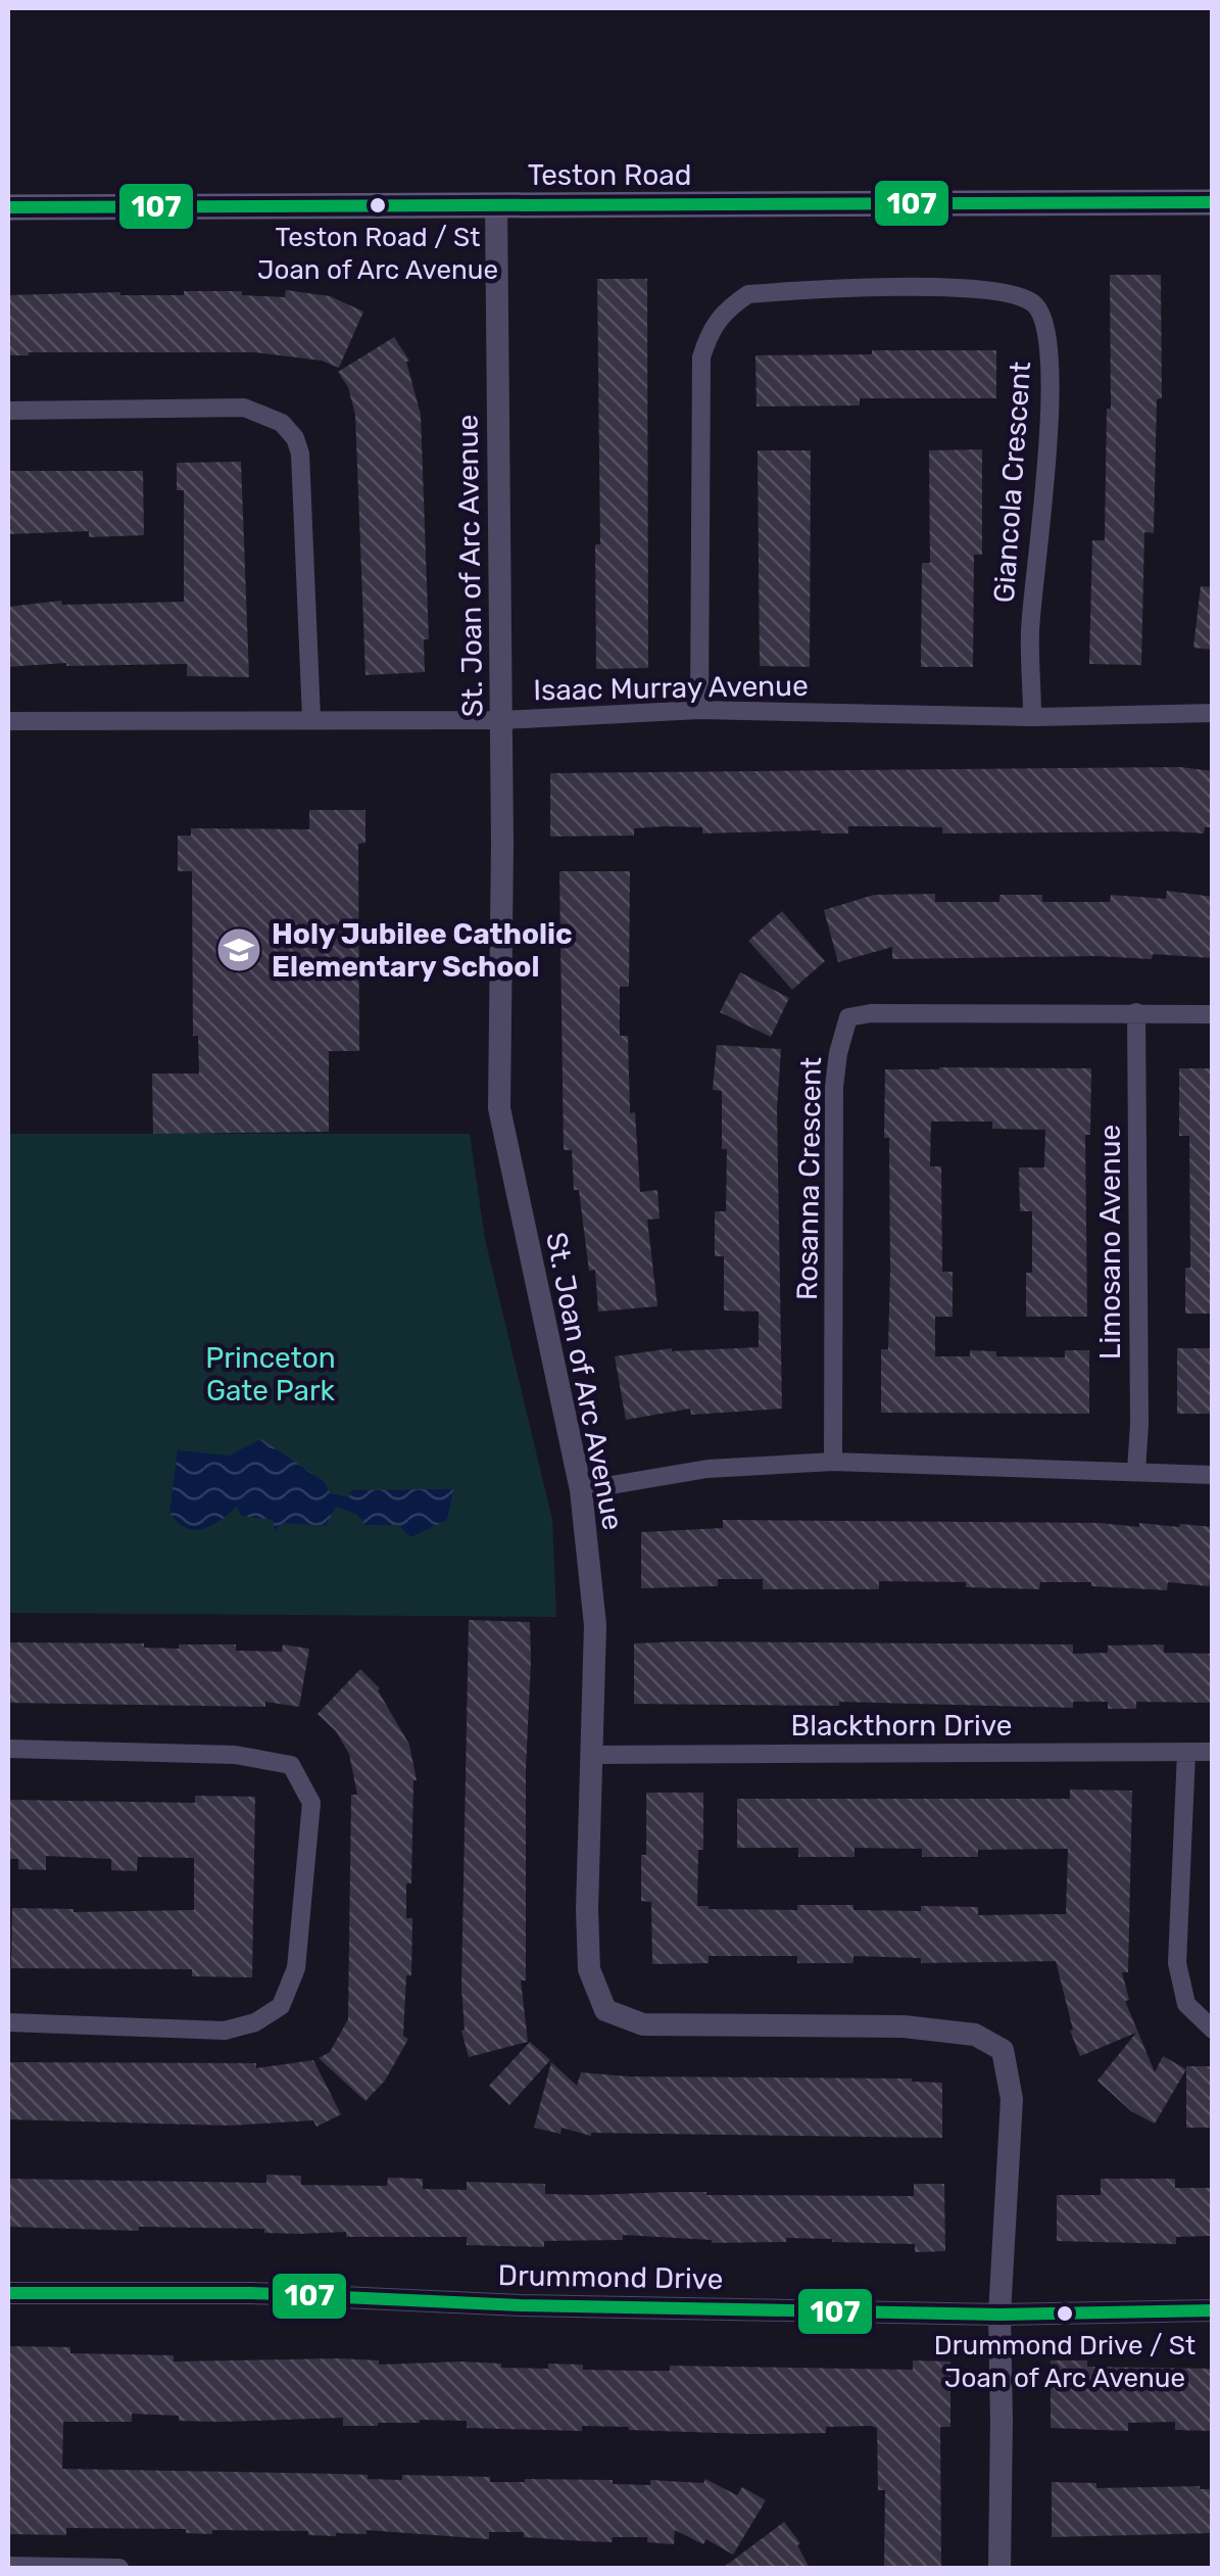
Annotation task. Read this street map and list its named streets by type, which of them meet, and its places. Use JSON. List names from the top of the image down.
{
  "streets": {
    "main road": ["Teston Road"],
    "street": [
      "Giancola Crescent",
      "St. Joan of Arc Avenue",
      "Isaac Murray Avenue",
      "Rosanna Crescent",
      "Limosano Avenue",
      "Blackthorn Drive",
      "Drummond Drive"
    ]
  },
  "crossings": [
    ["Teston Road", "St. Joan of Arc Avenue"],
    ["Giancola Crescent", "Isaac Murray Avenue"],
    ["St. Joan of Arc Avenue", "Isaac Murray Avenue"],
    ["St. Joan of Arc Avenue", "Blackthorn Drive"],
    ["St. Joan of Arc Avenue", "Drummond Drive"],
    ["Rosanna Crescent", "Limosano Avenue"]
  ],
  "parks": ["Princeton Gate Park"],
  "places": {
    "other": ["Teston Road / St Joan of Arc Avenue", "Drummond Drive / St Joan of Arc Avenue"],
    "school or university": ["Holy Jubilee Catholic Elementary School"]
  },
  "lines": ["transit line 107"]
}
